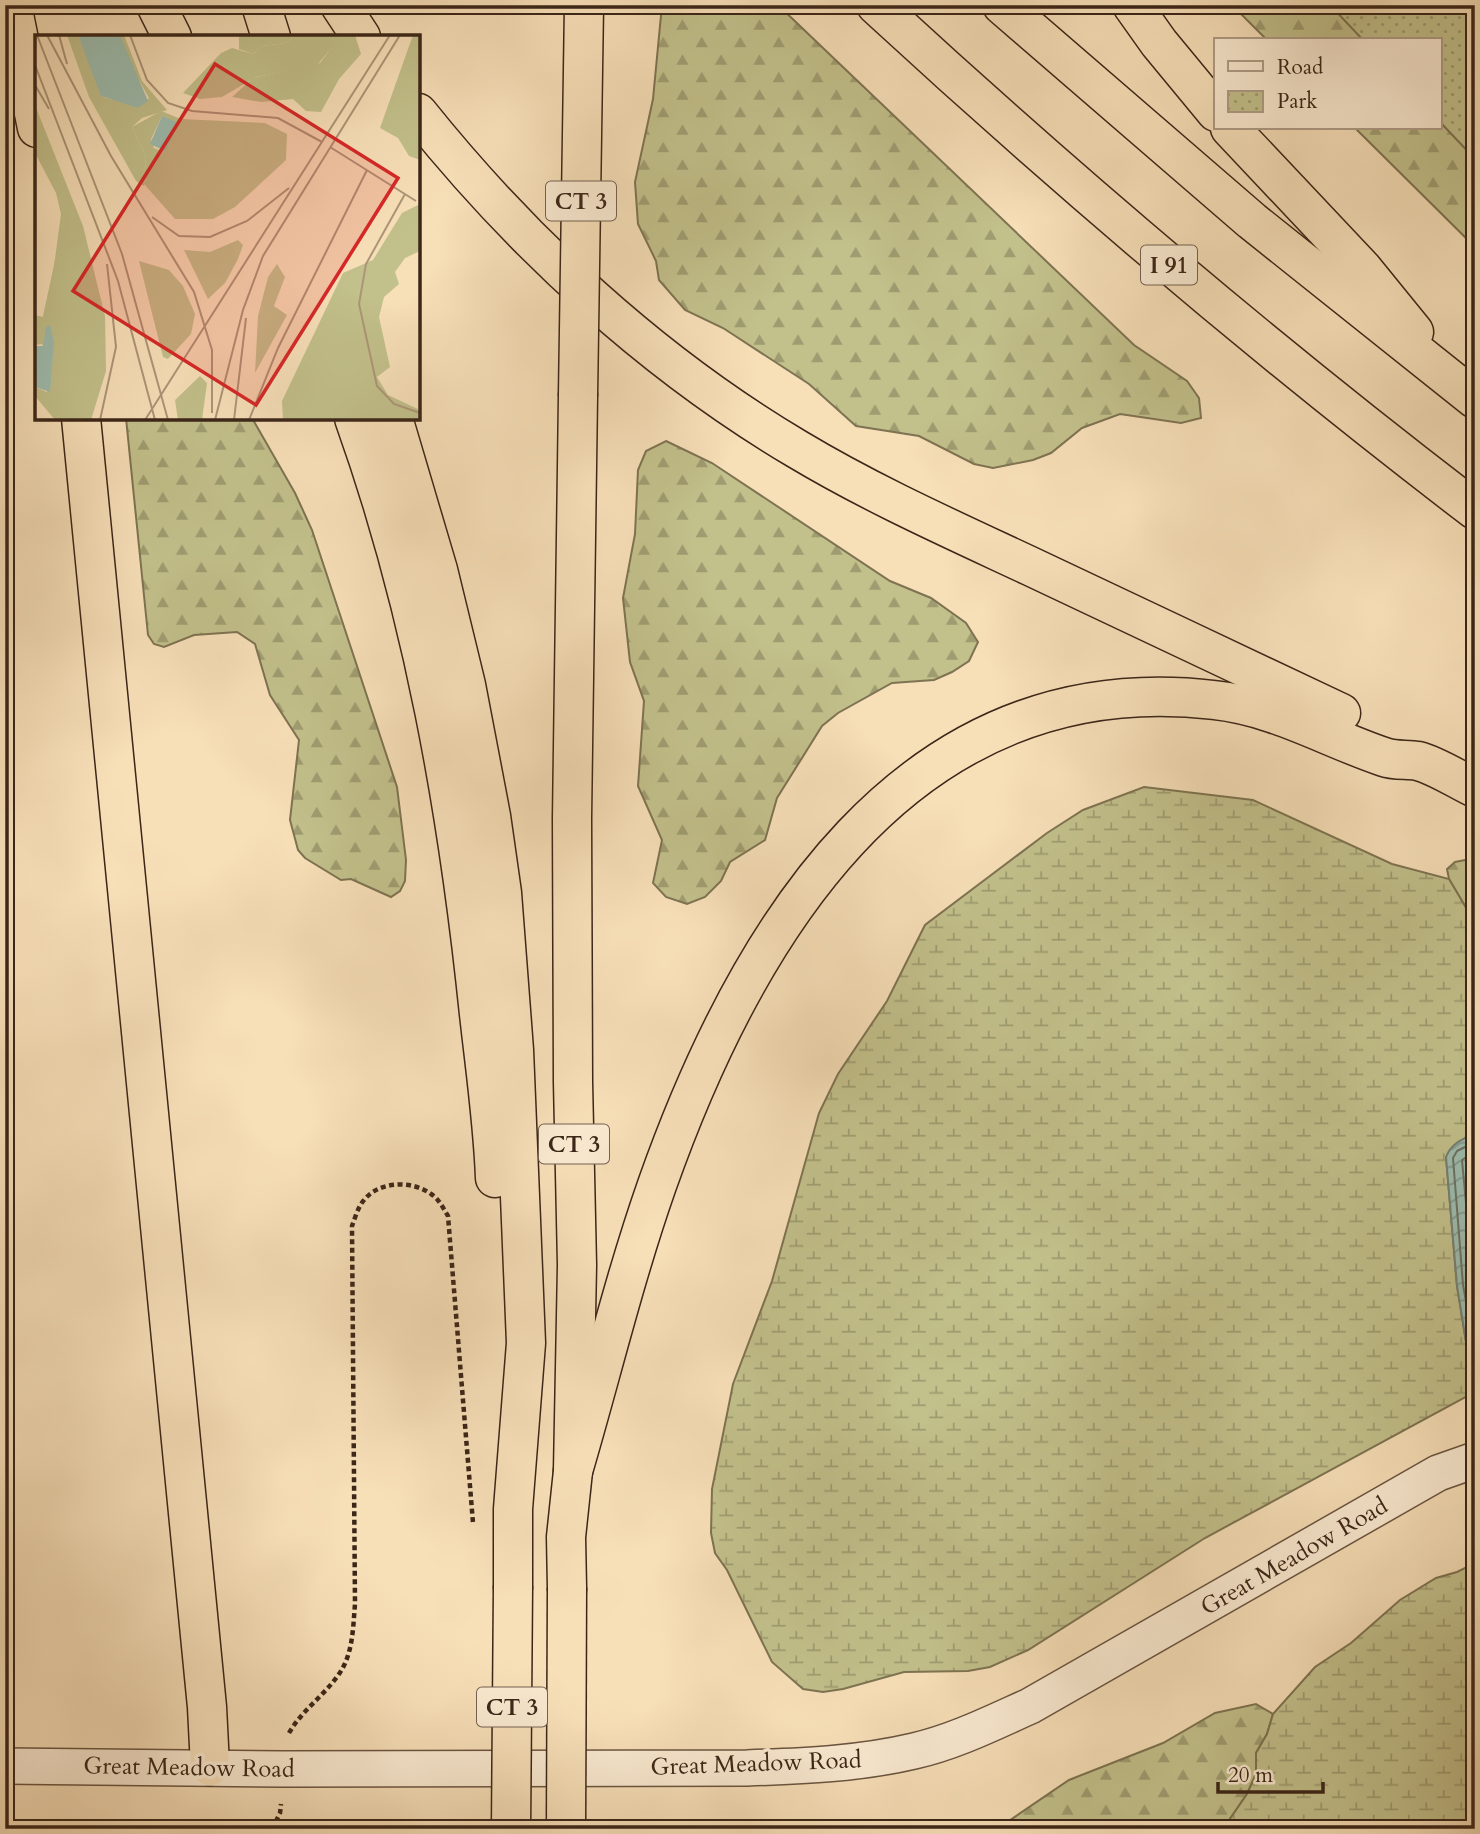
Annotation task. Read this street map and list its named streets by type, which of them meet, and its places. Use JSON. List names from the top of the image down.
{
  "streets": {
    "highway": ["CT 3", "I 91"],
    "street": ["Great Meadow Road"]
  },
  "legend": ["Road", "Park"],
  "scale_bar": "20 m"
}
